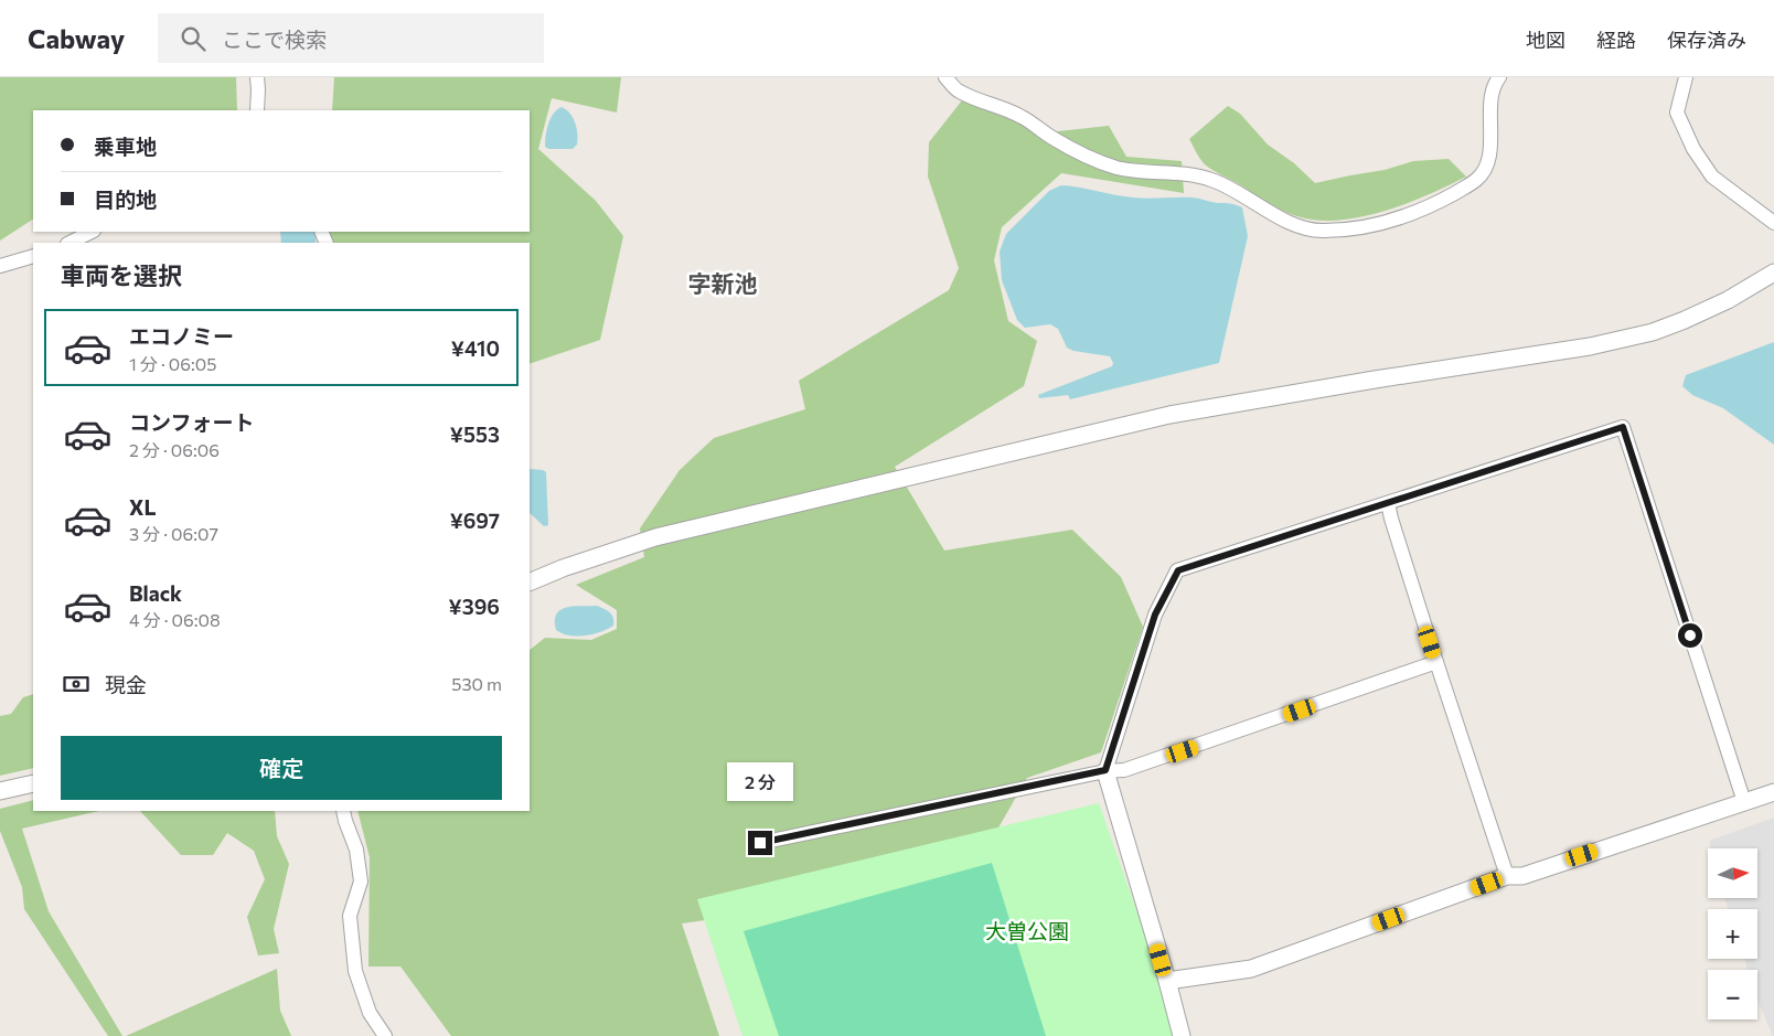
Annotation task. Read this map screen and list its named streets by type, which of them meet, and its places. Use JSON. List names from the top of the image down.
{
  "districts": ["字新池"],
  "parks": ["大曽公園"],
  "north": "right",
  "page": {
    "header": "Cabway",
    "search": "ここで検索",
    "nav": ["地図", "経路", "保存済み"],
    "banner": ["乗車地", "目的地"],
    "heading": "車両を選択",
    "list": [
      {
        "name": "エコノミー",
        "note": "1 分 · 06:05",
        "value": "¥410"
      },
      {
        "name": "コンフォート",
        "note": "2 分 · 06:06",
        "value": "¥553"
      },
      {
        "name": "XL",
        "note": "3 分 · 06:07",
        "value": "¥697"
      },
      {
        "name": "Black",
        "note": "4 分 · 06:08",
        "value": "¥396"
      }
    ],
    "pay": ["現金", "530 m"],
    "buttons": "確定",
    "bubble": "2 分",
    "map_buttons": ["+", "−"]
  }
}
